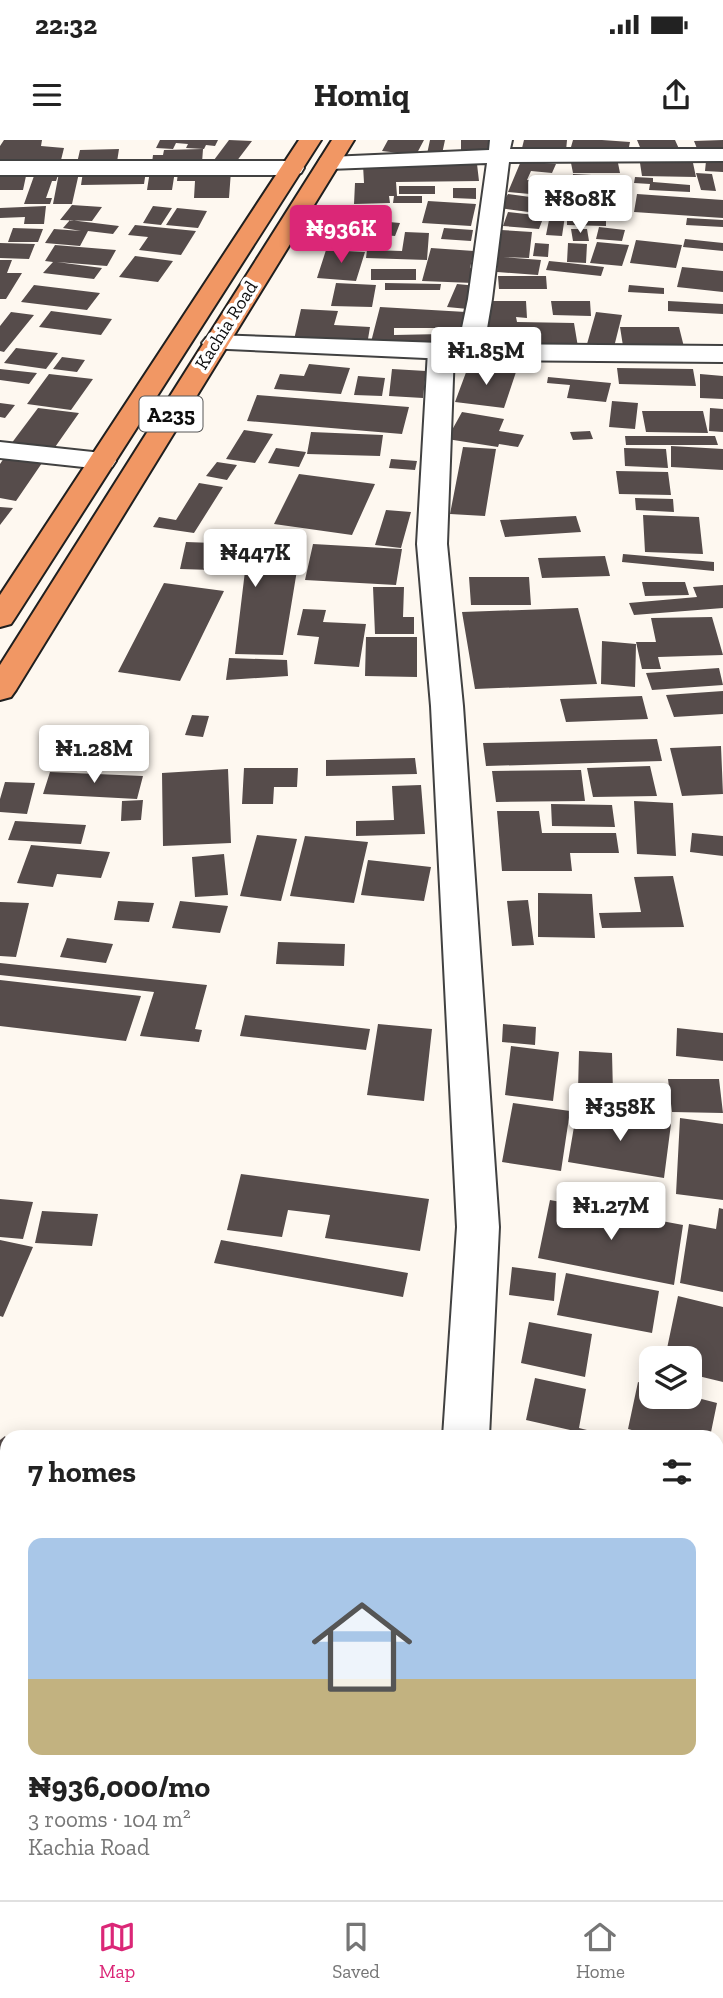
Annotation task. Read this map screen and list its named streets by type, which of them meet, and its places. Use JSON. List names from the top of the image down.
{
  "streets": {
    "highway": ["Kachia Road", "A235"]
  },
  "page": {
    "status": "22:32",
    "header": "Homiq",
    "price": [
      "₦808K",
      "₦936K",
      "₦1.85M",
      "₦447K",
      "₦1.28M",
      "₦358K",
      "₦1.27M"
    ],
    "heading": "7 homes",
    "list": [
      {
        "name": "₦936,000/mo",
        "note": "3 rooms · 104 m² · Kachia Road"
      }
    ],
    "tabs": ["Map", "Saved", "Home"]
  }
}
